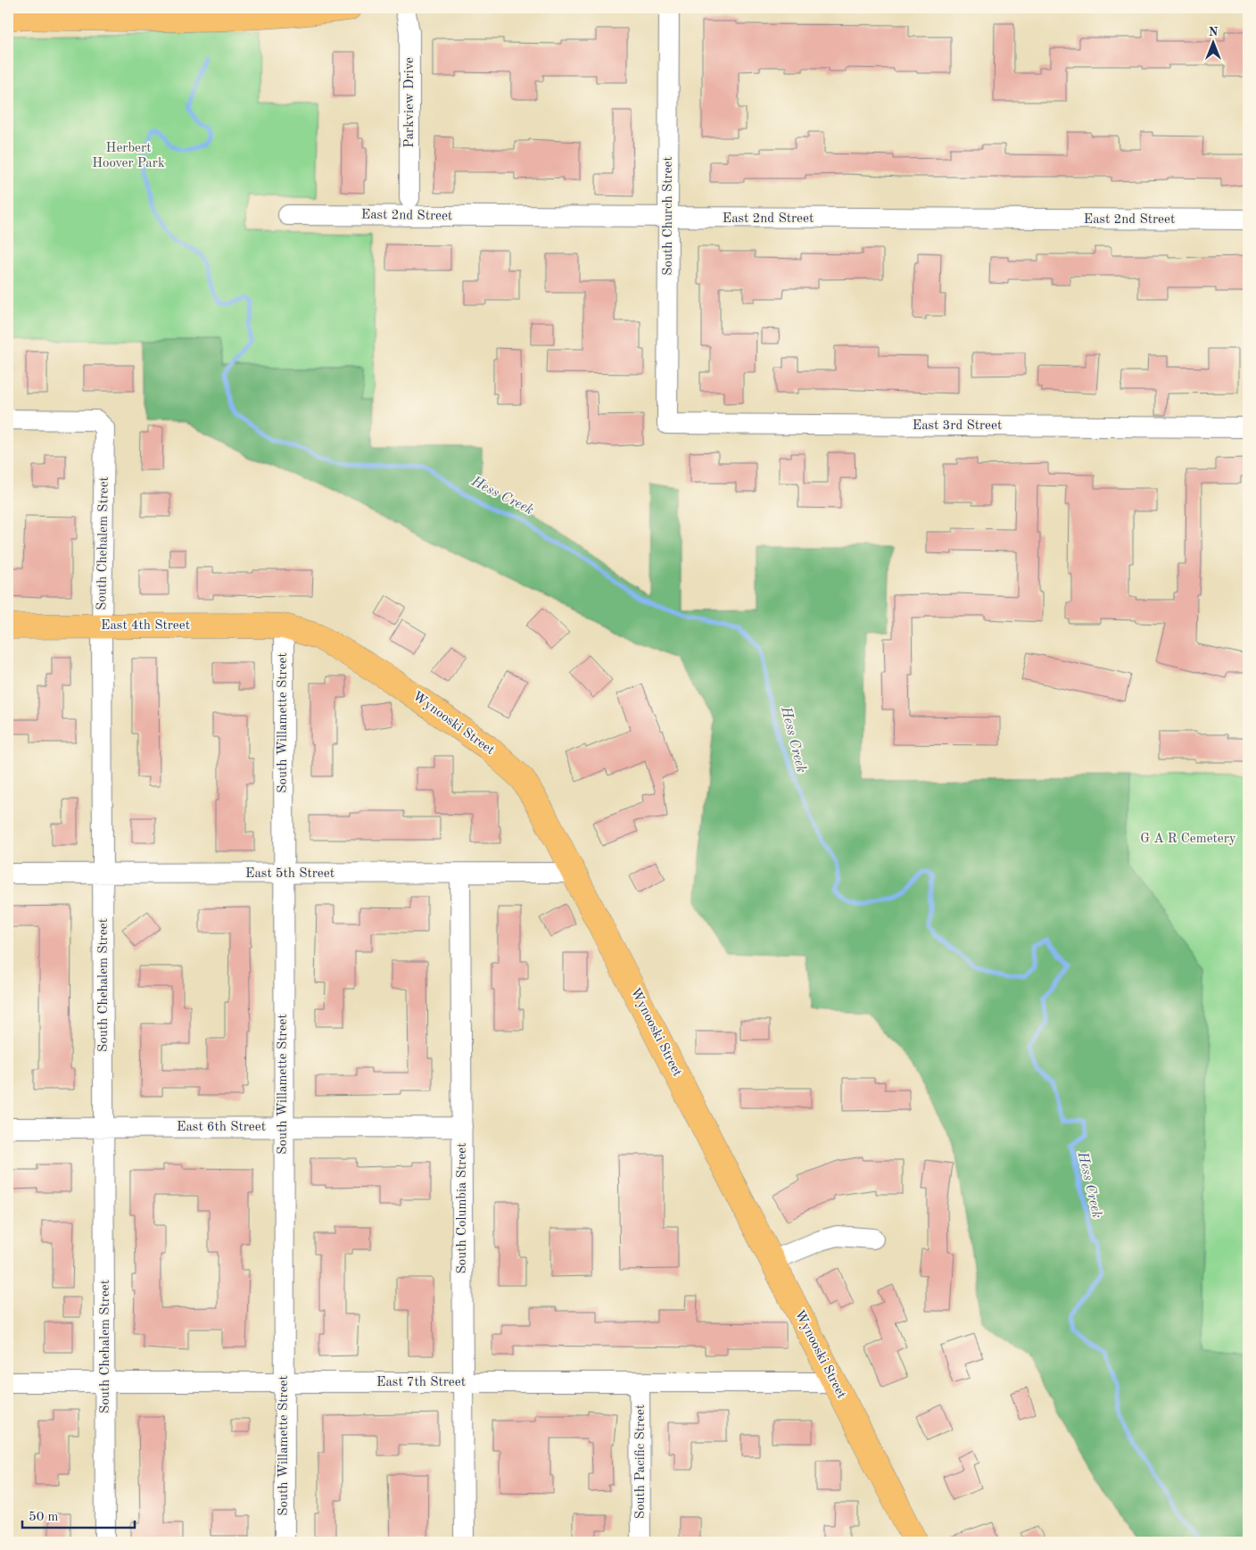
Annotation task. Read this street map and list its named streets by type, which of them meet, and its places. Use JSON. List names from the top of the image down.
{
  "streets": {
    "main road": ["East 4th Street", "Wynooski Street"],
    "street": [
      "Parkview Drive",
      "East 2nd Street",
      "South Church Street",
      "East 3rd Street",
      "South Chehalem Street",
      "South Willamette Street",
      "East 5th Street",
      "East 6th Street",
      "South Columbia Street",
      "East 7th Street",
      "South Pacific Street"
    ]
  },
  "crossings": [
    ["East 2nd Street", "South Church Street"],
    ["South Church Street", "East 3rd Street"],
    ["South Chehalem Street", "East 4th Street"],
    ["South Chehalem Street", "East 5th Street"],
    ["South Chehalem Street", "East 6th Street"],
    ["South Chehalem Street", "East 7th Street"],
    ["East 4th Street", "South Willamette Street"],
    ["East 4th Street", "Wynooski Street"],
    ["South Willamette Street", "Wynooski Street"],
    ["South Willamette Street", "East 5th Street"],
    ["South Willamette Street", "East 6th Street"],
    ["South Willamette Street", "East 7th Street"],
    ["Wynooski Street", "East 5th Street"],
    ["Wynooski Street", "East 7th Street"],
    ["East 5th Street", "South Columbia Street"],
    ["East 6th Street", "South Columbia Street"],
    ["South Columbia Street", "East 7th Street"],
    ["East 7th Street", "South Pacific Street"]
  ],
  "water": ["Hess Creek"],
  "parks": ["Herbert Hoover Park", "G A R Cemetery"],
  "scale_bar": "50 m",
  "north": "top"
}
